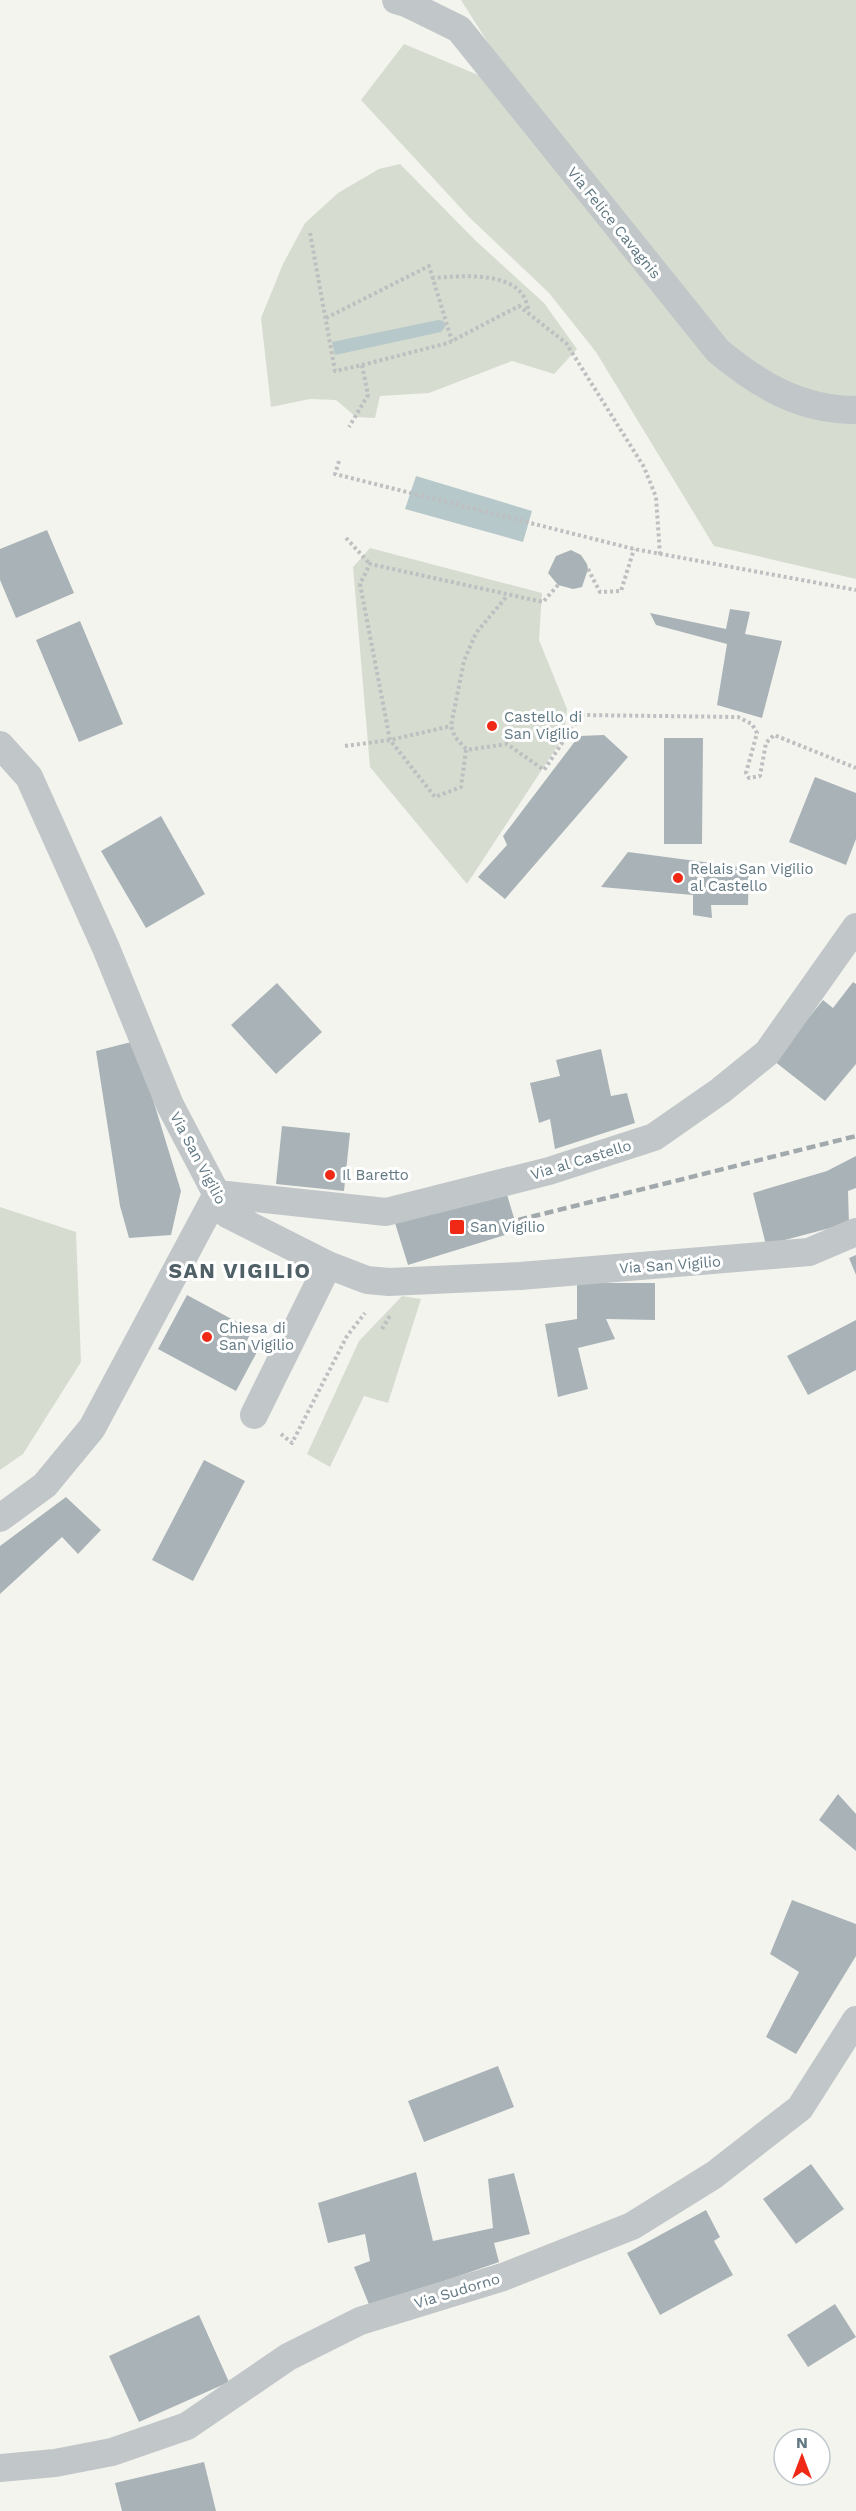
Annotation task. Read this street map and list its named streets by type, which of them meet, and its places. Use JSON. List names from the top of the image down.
{
  "streets": {
    "street": [
      "Via Felice Cavagnis",
      "Via San Vigilio",
      "Via al Castello",
      "Via Sudorno"
    ]
  },
  "crossings": [
    ["Via San Vigilio", "Via al Castello"]
  ],
  "districts": ["SAN VIGILIO"],
  "places": {
    "other": [
      "Castello di San Vigilio",
      "Relais San Vigilio al Castello",
      "Il Baretto",
      "Chiesa di San Vigilio"
    ],
    "transit": ["San Vigilio"]
  },
  "north": "top"
}
